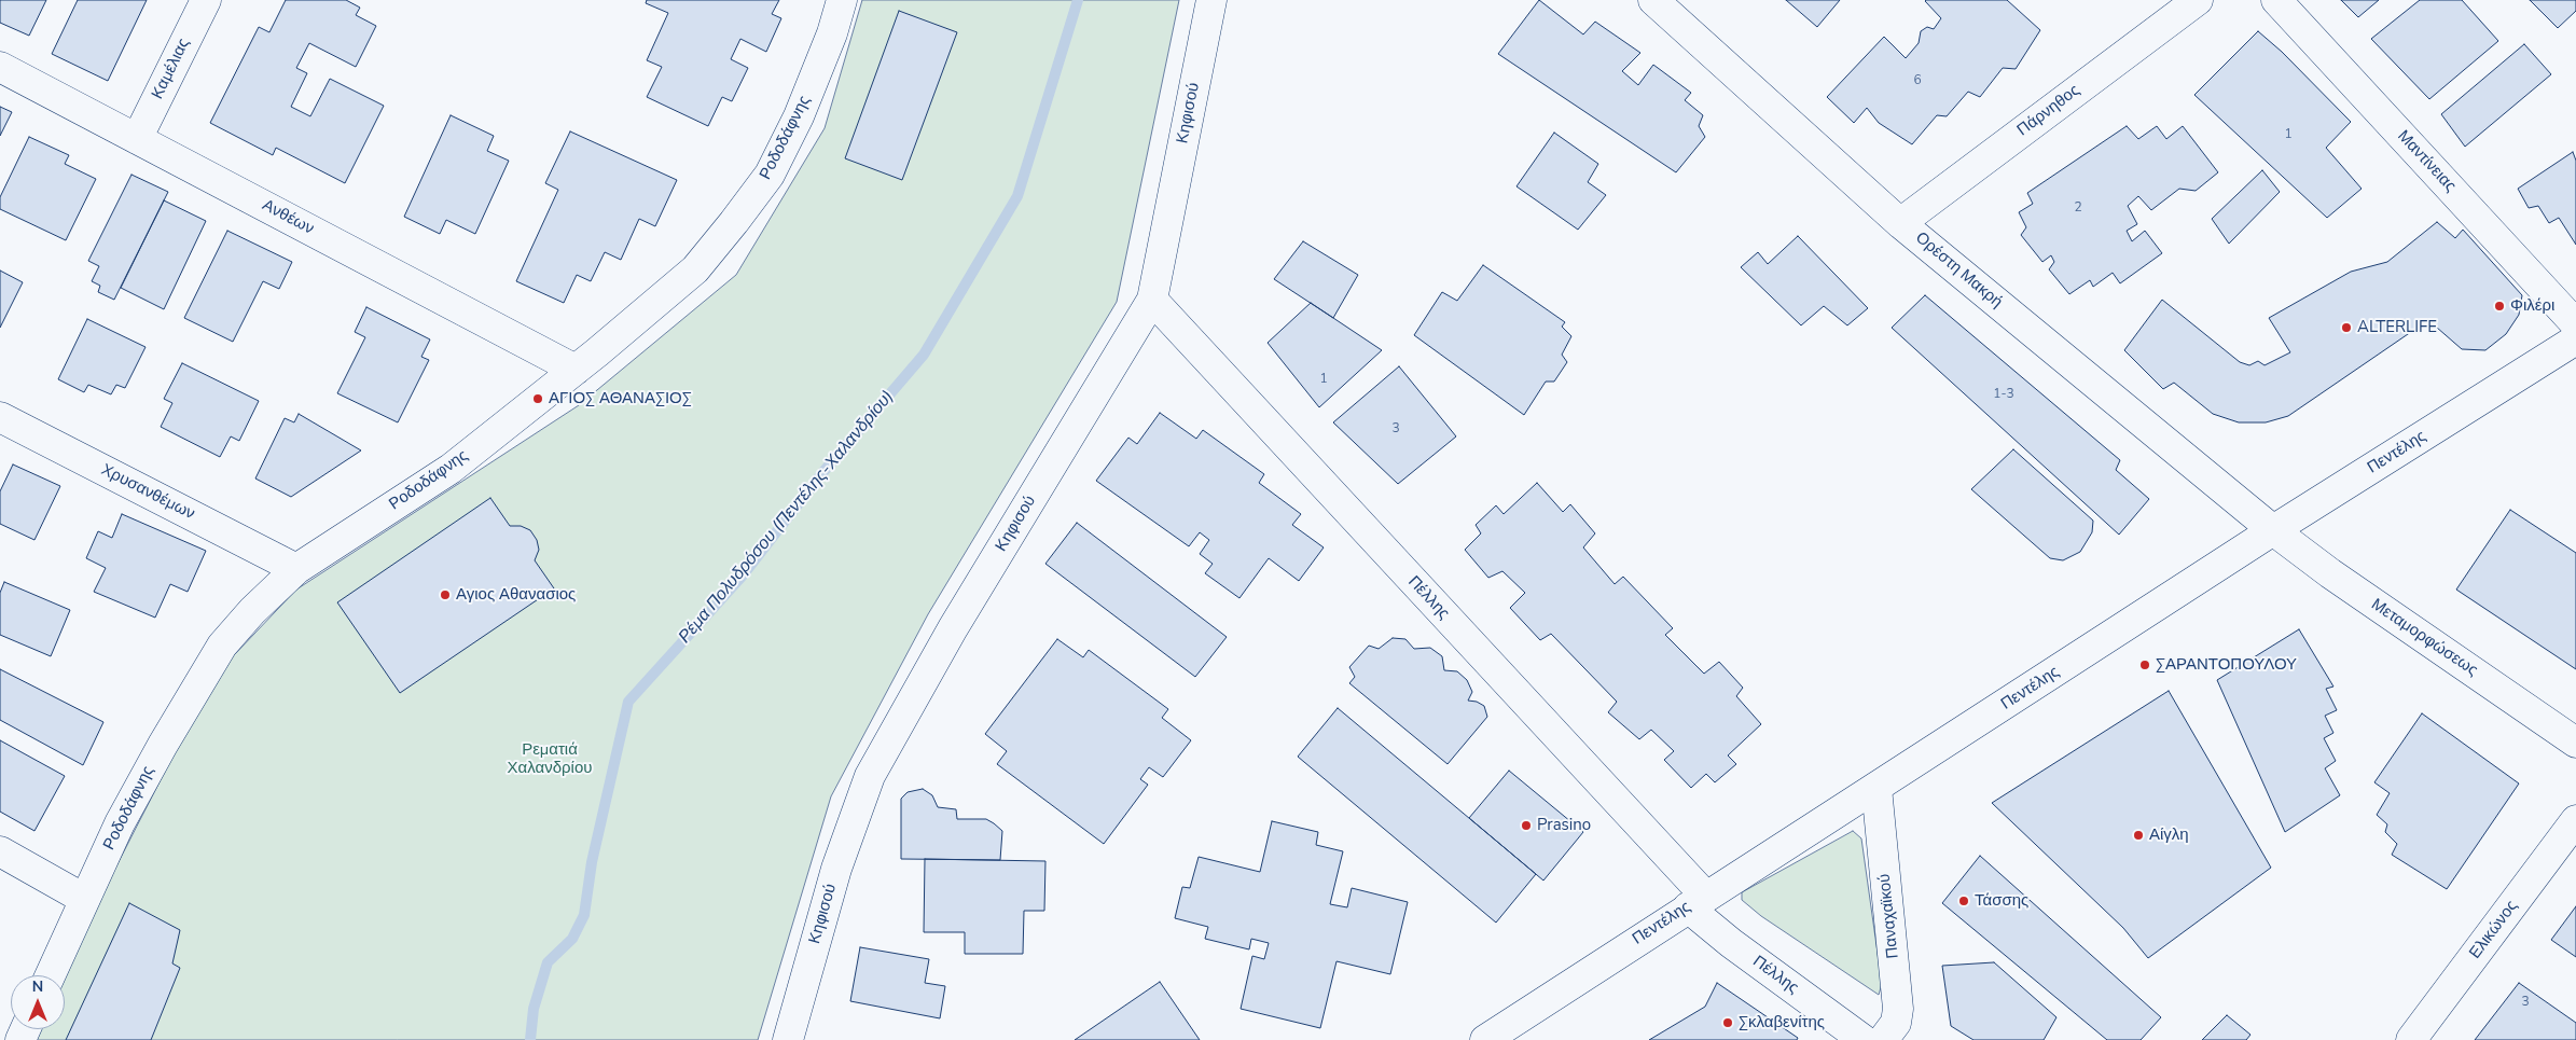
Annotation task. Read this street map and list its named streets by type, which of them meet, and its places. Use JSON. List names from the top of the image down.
{
  "streets": {
    "street": [
      "Καμέλιας",
      "Πάρνηθος",
      "Κηφισού",
      "Ροδοδάφνης",
      "Μαντίνειας",
      "Ανθέων",
      "Ορέστη Μακρή",
      "Πεντέλης",
      "Χρυσανθέμων",
      "Πέλλης",
      "Μεταμορφώσεως",
      "Παναχαϊκού",
      "Ελικώνος"
    ]
  },
  "crossings": [
    ["Καμέλιας", "Ανθέων"],
    ["Πάρνηθος", "Ορέστη Μακρή"],
    ["Κηφισού", "Πέλλης"],
    ["Ροδοδάφνης", "Ανθέων"],
    ["Ροδοδάφνης", "Χρυσανθέμων"],
    ["Ορέστη Μακρή", "Πεντέλης"],
    ["Ορέστη Μακρή", "Μεταμορφώσεως"],
    ["Πεντέλης", "Πέλλης"],
    ["Πεντέλης", "Μεταμορφώσεως"],
    ["Πεντέλης", "Παναχαϊκού"]
  ],
  "water": ["Ρέμα Πολυδρόσου (Πεντέλης-Χαλανδρίου)"],
  "parks": ["Ρεματιά Χαλανδρίου"],
  "places": [
    "Φιλέρι",
    "ALTERLIFE",
    "ΑΓΙΟΣ ΑΘΑΝΑΣΙΟΣ",
    "Αγιος Αθανασιος",
    "ΣΑΡΑΝΤΟΠΟΥΛΟΥ",
    "Prasino",
    "Αίγλη",
    "Τάσσης",
    "Σκλαβενίτης"
  ],
  "house_numbers": [
    "6",
    "1",
    "2",
    "1",
    "1-3",
    "3",
    "3"
  ],
  "north": "top"
}
